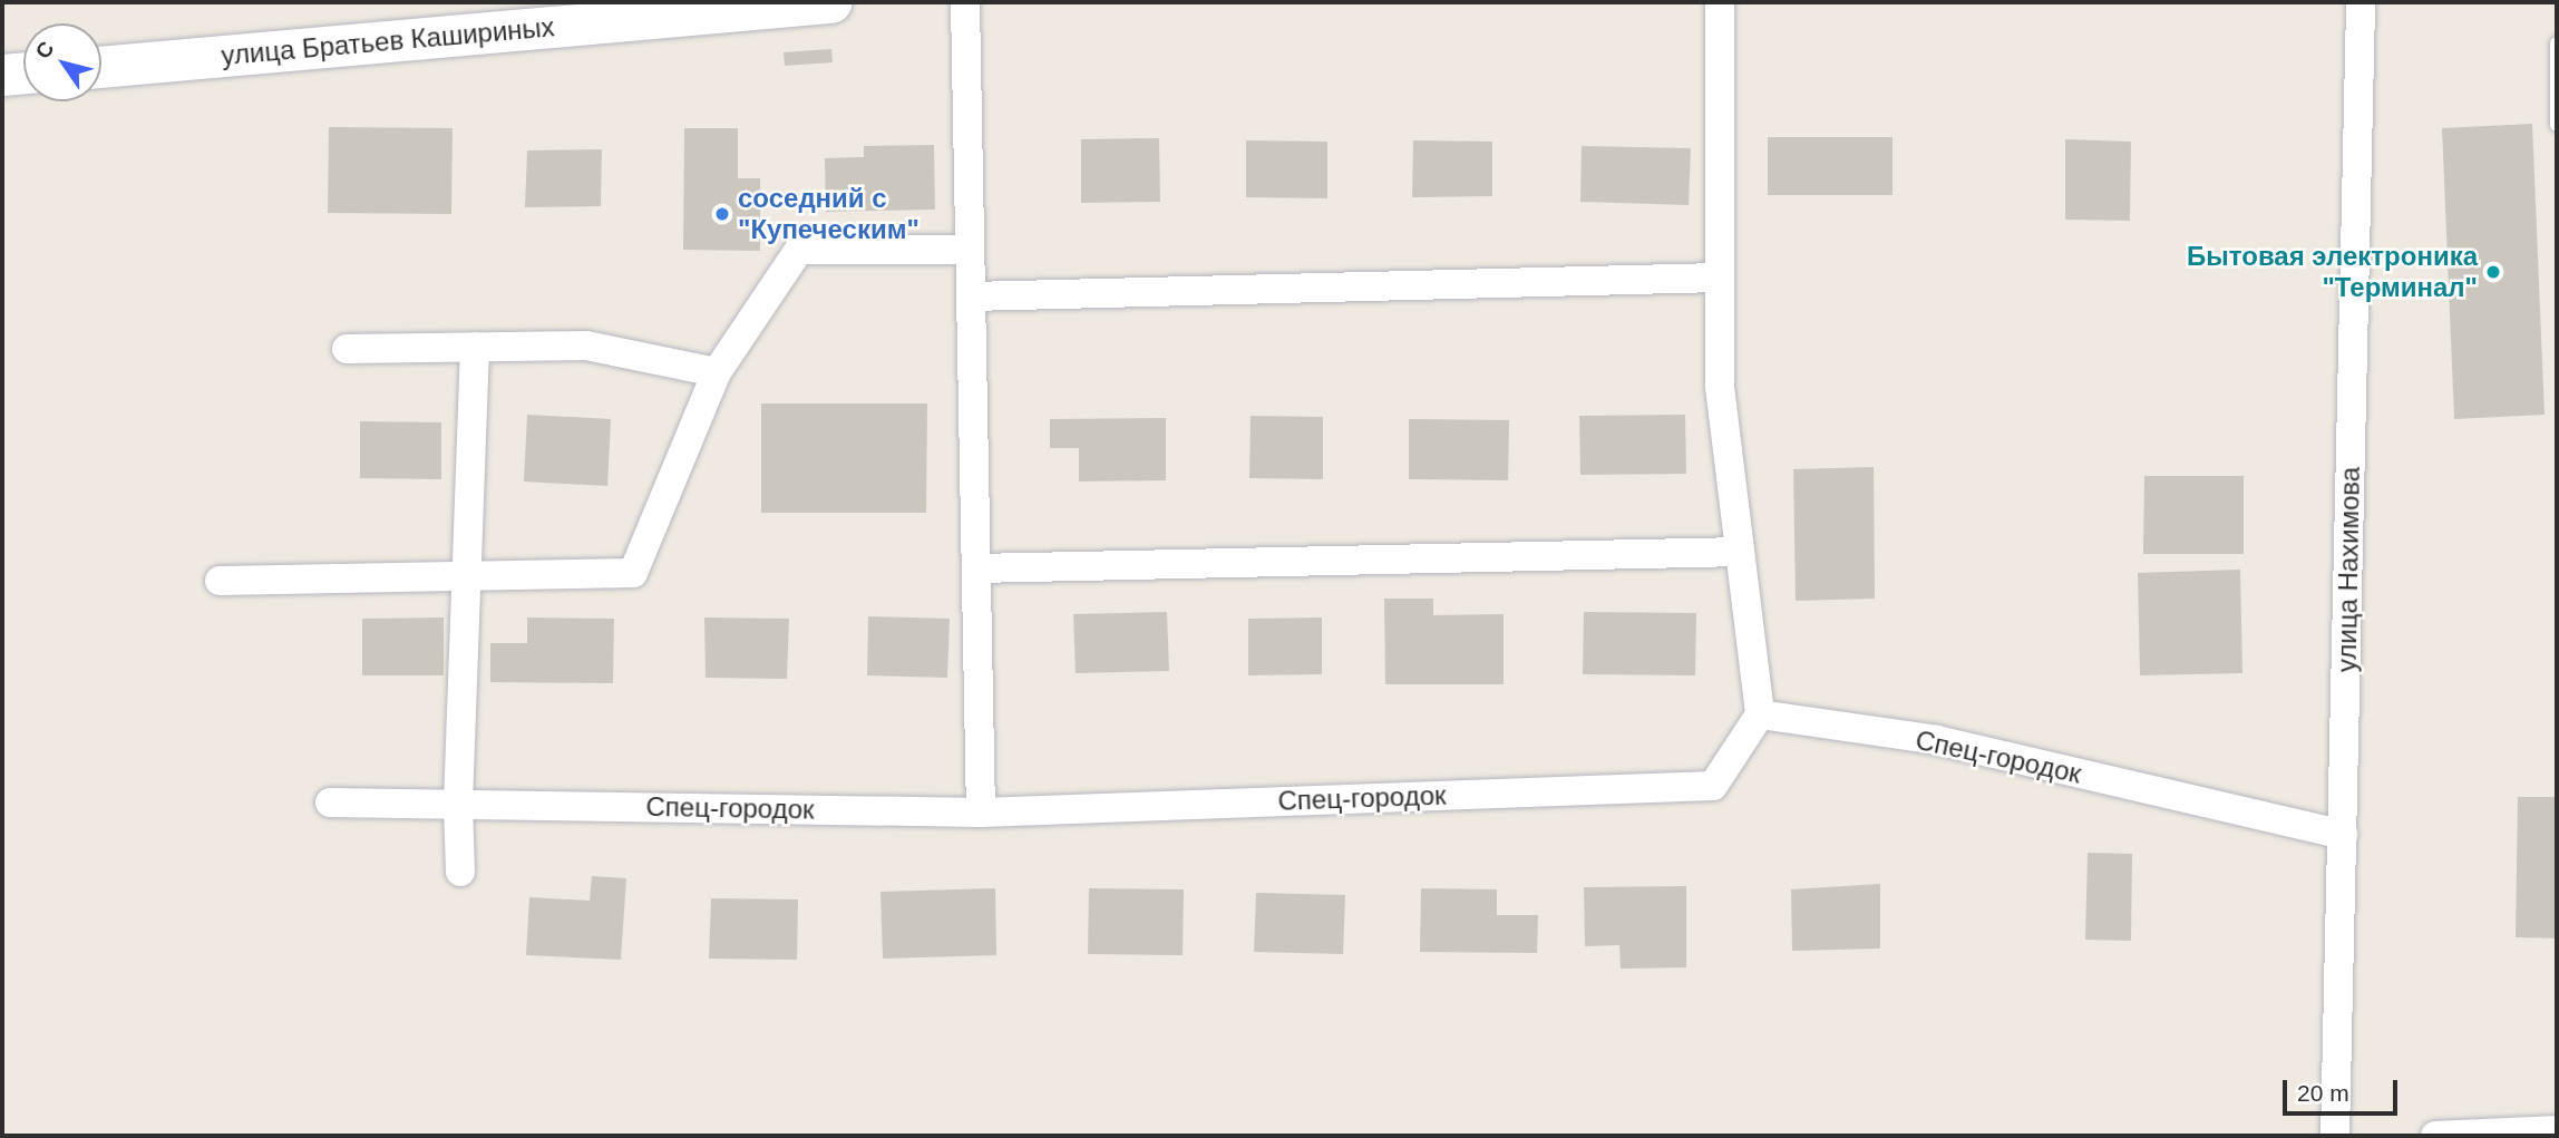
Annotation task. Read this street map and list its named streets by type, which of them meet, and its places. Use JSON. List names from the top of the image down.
{
  "streets": {
    "main road": ["улица Братьев Кашириных"],
    "street": ["улица Нахимова", "Спец-городок"]
  },
  "crossings": [
    ["улица Нахимова", "Спец-городок"]
  ],
  "places": ["соседний с \"Купеческим\"", "Бытовая электроника \"Терминал\""],
  "scale_bar": "20 m",
  "north": "top left"
}
